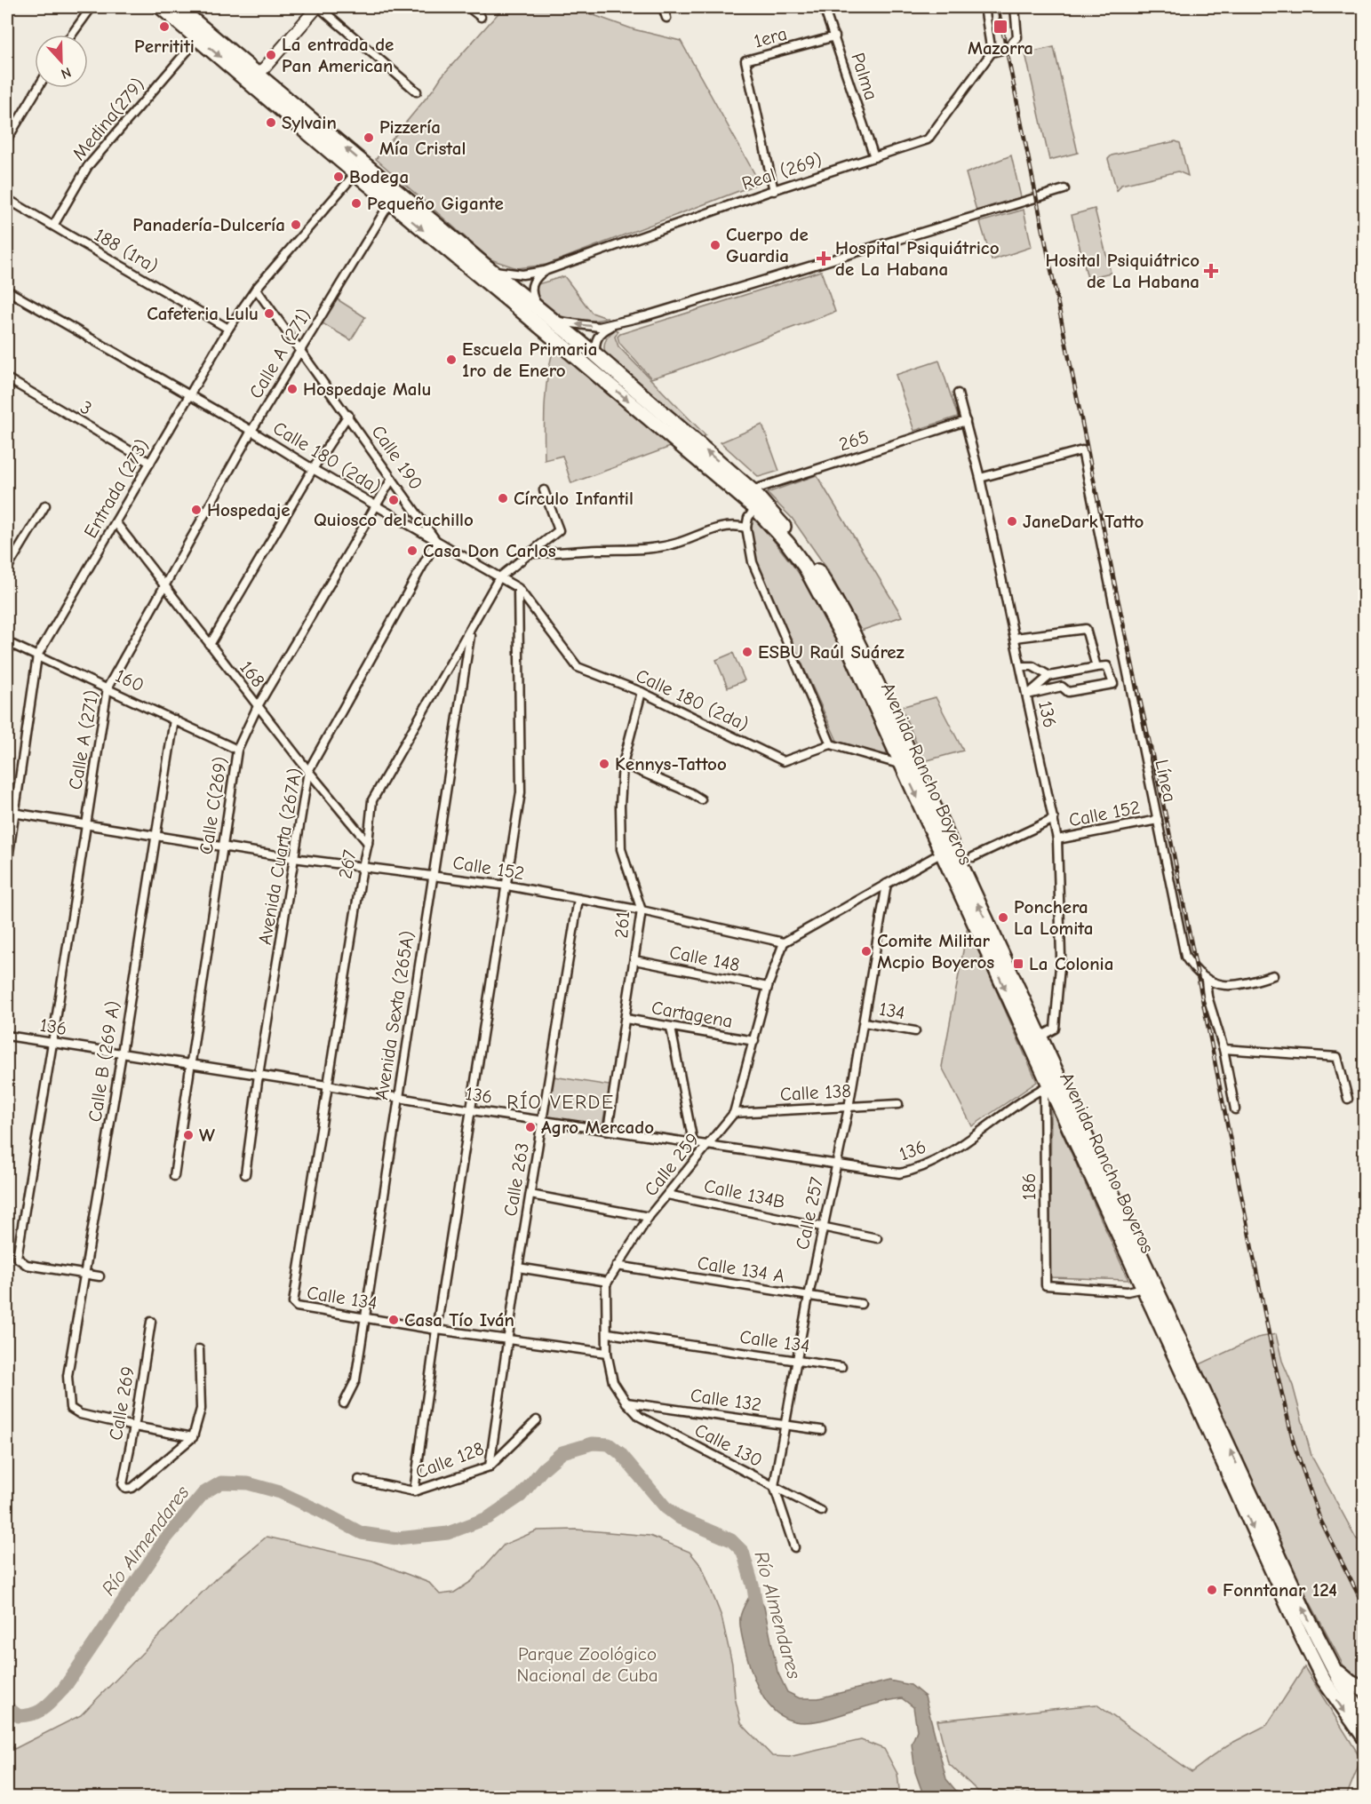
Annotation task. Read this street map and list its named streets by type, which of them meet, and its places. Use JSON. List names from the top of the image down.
{
  "streets": {
    "highway": ["Avenida Rancho Boyeros"],
    "street": [
      "1era",
      "Palma",
      "Medina(279)",
      "Real (269)",
      "188 (1ra)",
      "Calle A (271)",
      "3",
      "265",
      "Calle 180 (2da)",
      "Calle 190",
      "Entrada (273)",
      "168",
      "160",
      "136",
      "Línea",
      "Calle C(269)",
      "Calle 152",
      "Avenida Cuarta (267A)",
      "267",
      "261",
      "Calle 148",
      "134",
      "Cartagena",
      "Avenida Sexta (265A)",
      "Calle B (269 A)",
      "Calle 138",
      "Calle 259",
      "Calle 263",
      "186",
      "Calle 134B",
      "Calle 257",
      "Calle 134 A",
      "Calle 134",
      "Calle 132",
      "Calle 269",
      "Calle 130",
      "Calle 128"
    ]
  },
  "crossings": [
    ["1era", "Palma"],
    ["1era", "Real (269)"],
    ["Palma", "Real (269)"],
    ["Medina(279)", "188 (1ra)"],
    ["Medina(279)", "Avenida Rancho Boyeros"],
    ["Real (269)", "Avenida Rancho Boyeros"],
    ["188 (1ra)", "Entrada (273)"],
    ["Calle A (271)", "Calle 180 (2da)"],
    ["Calle A (271)", "Calle 190"],
    ["Calle A (271)", "168"],
    ["Calle A (271)", "160"],
    ["Calle A (271)", "136"],
    ["Calle A (271)", "Avenida Rancho Boyeros"],
    ["Calle A (271)", "Calle 152"],
    ["Calle A (271)", "Calle B (269 A)"],
    ["3", "Entrada (273)"],
    ["265", "136"],
    ["265", "Avenida Rancho Boyeros"],
    ["Calle 180 (2da)", "Calle 190"],
    ["Calle 180 (2da)", "Entrada (273)"],
    ["Calle 180 (2da)", "Calle C(269)"],
    ["Calle 180 (2da)", "Avenida Cuarta (267A)"],
    ["Calle 180 (2da)", "267"],
    ["Calle 180 (2da)", "261"],
    ["Calle 190", "Entrada (273)"],
    ["Calle 190", "Calle C(269)"],
    ["Calle 190", "Avenida Cuarta (267A)"],
    ["Entrada (273)", "168"],
    ["Entrada (273)", "160"],
    ["Entrada (273)", "Avenida Rancho Boyeros"],
    ["Entrada (273)", "Calle 152"],
    ["168", "Calle C(269)"],
    ["168", "Avenida Cuarta (267A)"],
    ["168", "267"],
    ["160", "Calle C(269)"],
    ["160", "Calle B (269 A)"],
    ["136", "Avenida Rancho Boyeros"],
    ["136", "Línea"],
    ["136", "Calle C(269)"],
    ["136", "Calle 152"],
    ["136", "Avenida Cuarta (267A)"],
    ["136", "267"],
    ["136", "261"],
    ["136", "Avenida Sexta (265A)"],
    ["136", "Calle B (269 A)"],
    ["136", "Calle 259"],
    ["136", "Calle 263"],
    ["136", "186"],
    ["136", "Calle 257"],
    ["Avenida Rancho Boyeros", "186"],
    ["Línea", "Calle 152"],
    ["Calle C(269)", "Calle 152"],
    ["Calle 152", "Avenida Cuarta (267A)"],
    ["Calle 152", "267"],
    ["Calle 152", "261"],
    ["Calle 152", "Avenida Sexta (265A)"],
    ["Calle 152", "Calle B (269 A)"],
    ["Calle 152", "Calle 259"],
    ["Calle 152", "Calle 263"],
    ["267", "Avenida Sexta (265A)"],
    ["267", "Calle 134"],
    ["261", "Calle 148"],
    ["261", "Cartagena"],
    ["Calle 148", "Calle 259"],
    ["134", "Calle 257"],
    ["Cartagena", "Calle 259"],
    ["Avenida Sexta (265A)", "Calle 134"],
    ["Calle B (269 A)", "Calle 269"],
    ["Calle 138", "Calle 259"],
    ["Calle 138", "Calle 257"],
    ["Calle 259", "Calle 134B"],
    ["Calle 259", "Calle 134 A"],
    ["Calle 259", "Calle 134"],
    ["Calle 259", "Calle 132"],
    ["Calle 259", "Calle 130"],
    ["Calle 263", "Calle 134"],
    ["Calle 263", "Calle 128"],
    ["Calle 134B", "Calle 257"],
    ["Calle 257", "Calle 134 A"],
    ["Calle 257", "Calle 134"],
    ["Calle 257", "Calle 132"],
    ["Calle 257", "Calle 130"],
    ["Calle 132", "Calle 130"]
  ],
  "districts": ["RÍO VERDE"],
  "water": ["Río Almendares"],
  "parks": ["Parque Zoológico Nacional de Cuba"],
  "places": {
    "other": [
      "Perrititi",
      "La entrada de Pan American",
      "Sylvain",
      "Pizzería Mía Cristal",
      "Bodega",
      "Pequeño Gigante",
      "Panadería-Dulcería",
      "Cuerpo de Guardia",
      "Cafeteria Lulu",
      "Escuela Primaria 1ro de Enero",
      "Hospedaje Malu",
      "Círculo Infantil",
      "Quiosco del cuchillo",
      "Hospedaje",
      "JaneDark Tatto",
      "Casa Don Carlos",
      "ESBU Raúl Suárez",
      "Kennys-Tattoo",
      "Ponchera La Lomita",
      "Comite Militar Mcpio Boyeros",
      "Agro Mercado",
      "W",
      "Casa Tío Iván",
      "Fonntanar 124"
    ],
    "transit": ["Mazorra", "La Colonia"],
    "health": ["Hospital Psiquiátrico de La Habana", "Hosital Psiquiátrico de La Habana"]
  },
  "north": "bottom"
}
